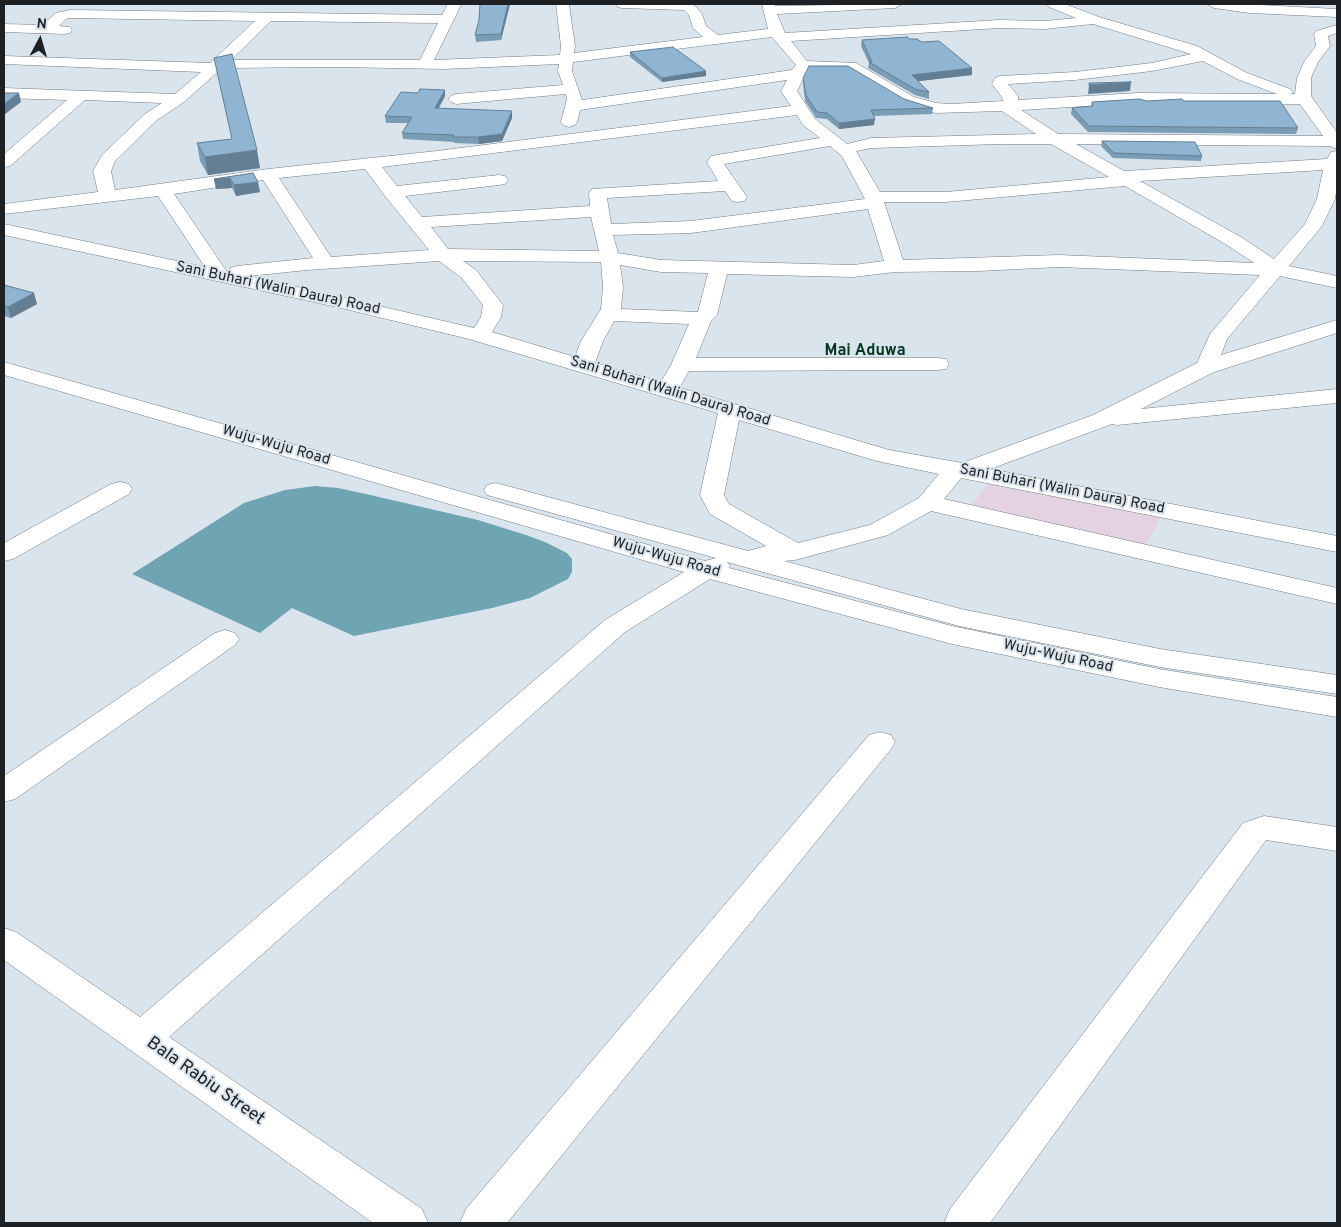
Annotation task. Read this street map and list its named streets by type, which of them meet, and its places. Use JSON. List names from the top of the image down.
{
  "streets": {
    "street": ["Sani Buhari (Walin Daura) Road", "Wuju-Wuju Road", "Bala Rabiu Street"]
  },
  "districts": ["Mai Aduwa"],
  "north": "top"
}
